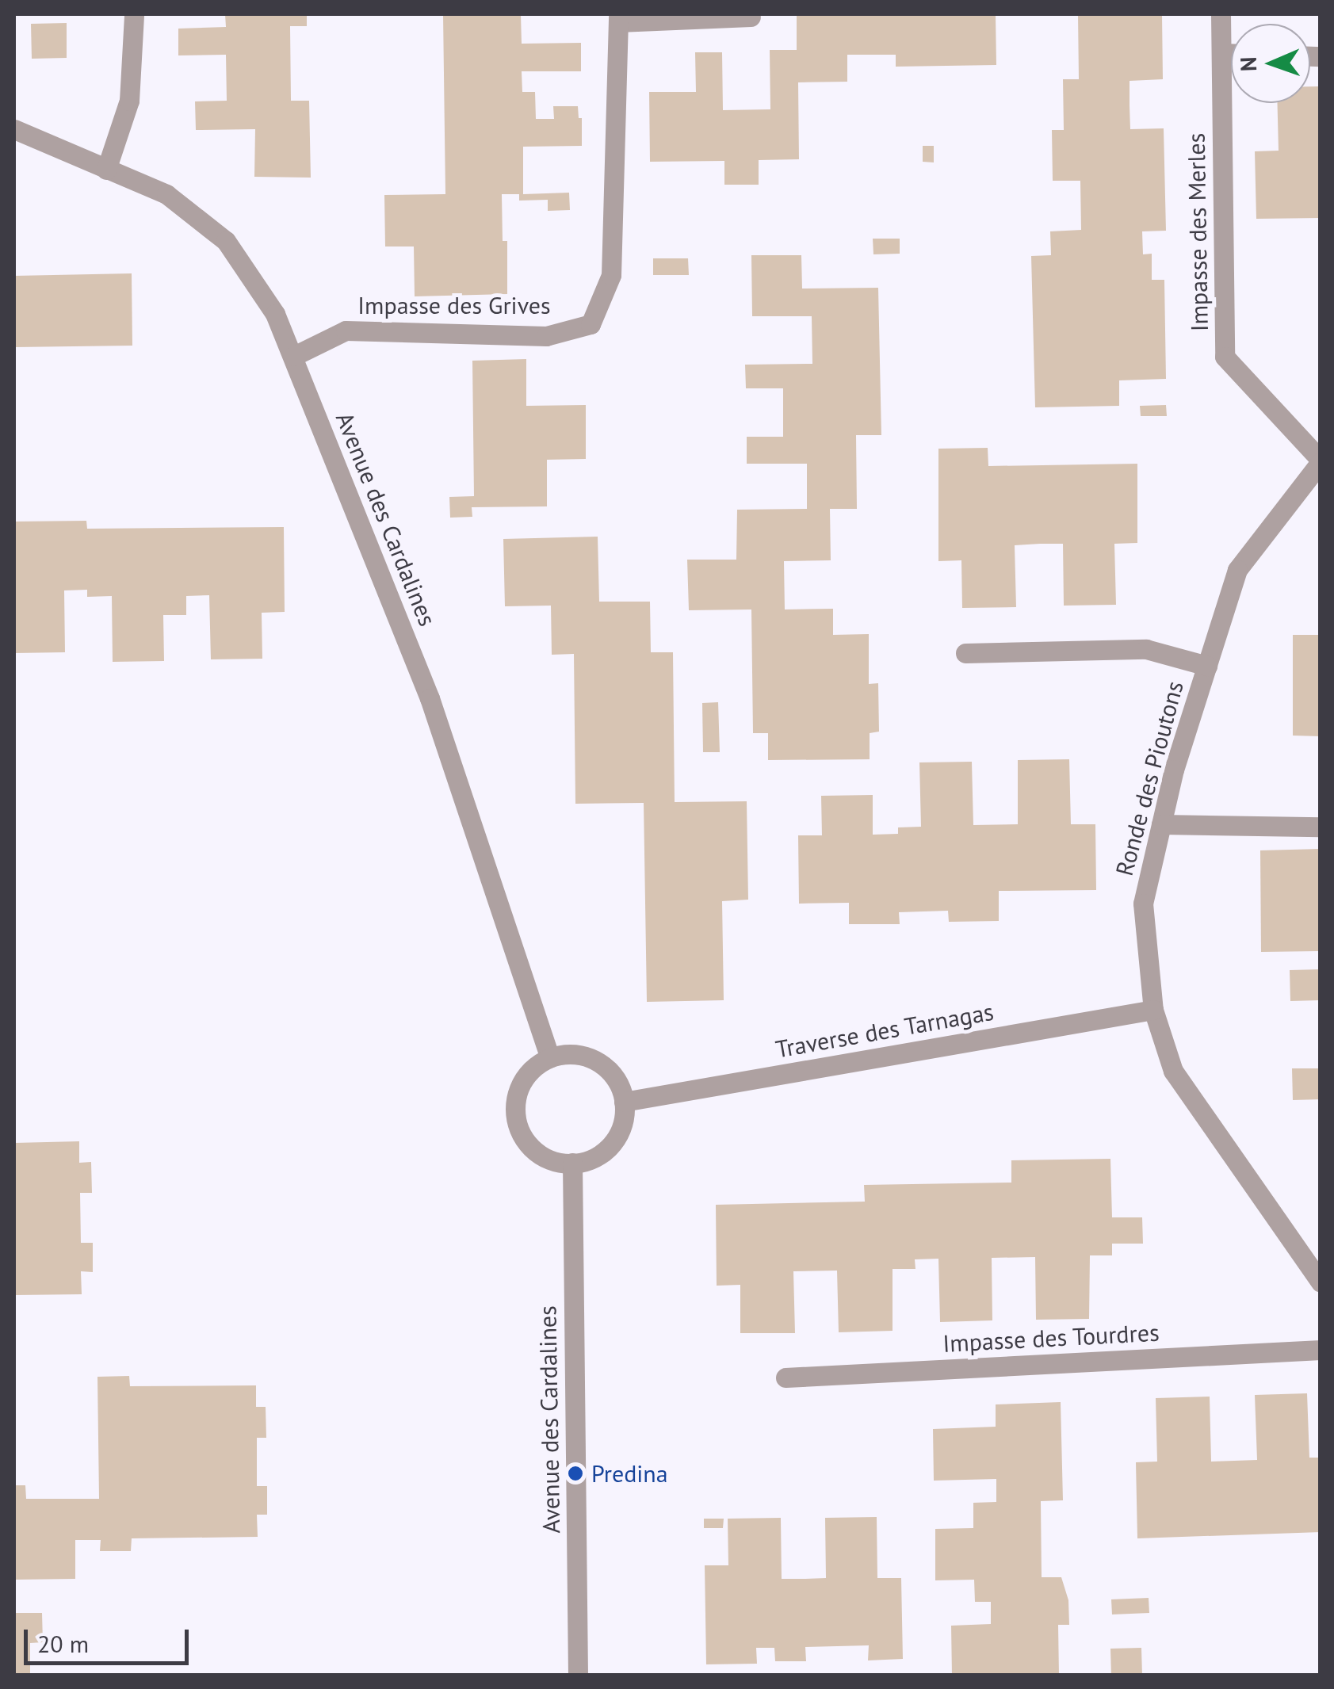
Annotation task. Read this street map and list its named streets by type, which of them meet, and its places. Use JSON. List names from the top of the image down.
{
  "streets": {
    "street": [
      "Impasse des Merles",
      "Impasse des Grives",
      "Avenue des Cardalines",
      "Ronde des Pioutons",
      "Traverse des Tarnagas",
      "Impasse des Tourdres"
    ]
  },
  "crossings": [
    ["Impasse des Merles", "Ronde des Pioutons"],
    ["Impasse des Grives", "Avenue des Cardalines"],
    ["Avenue des Cardalines", "Traverse des Tarnagas"],
    ["Ronde des Pioutons", "Traverse des Tarnagas"]
  ],
  "places": ["Predina"],
  "scale_bar": "20 m",
  "north": "left"
}
